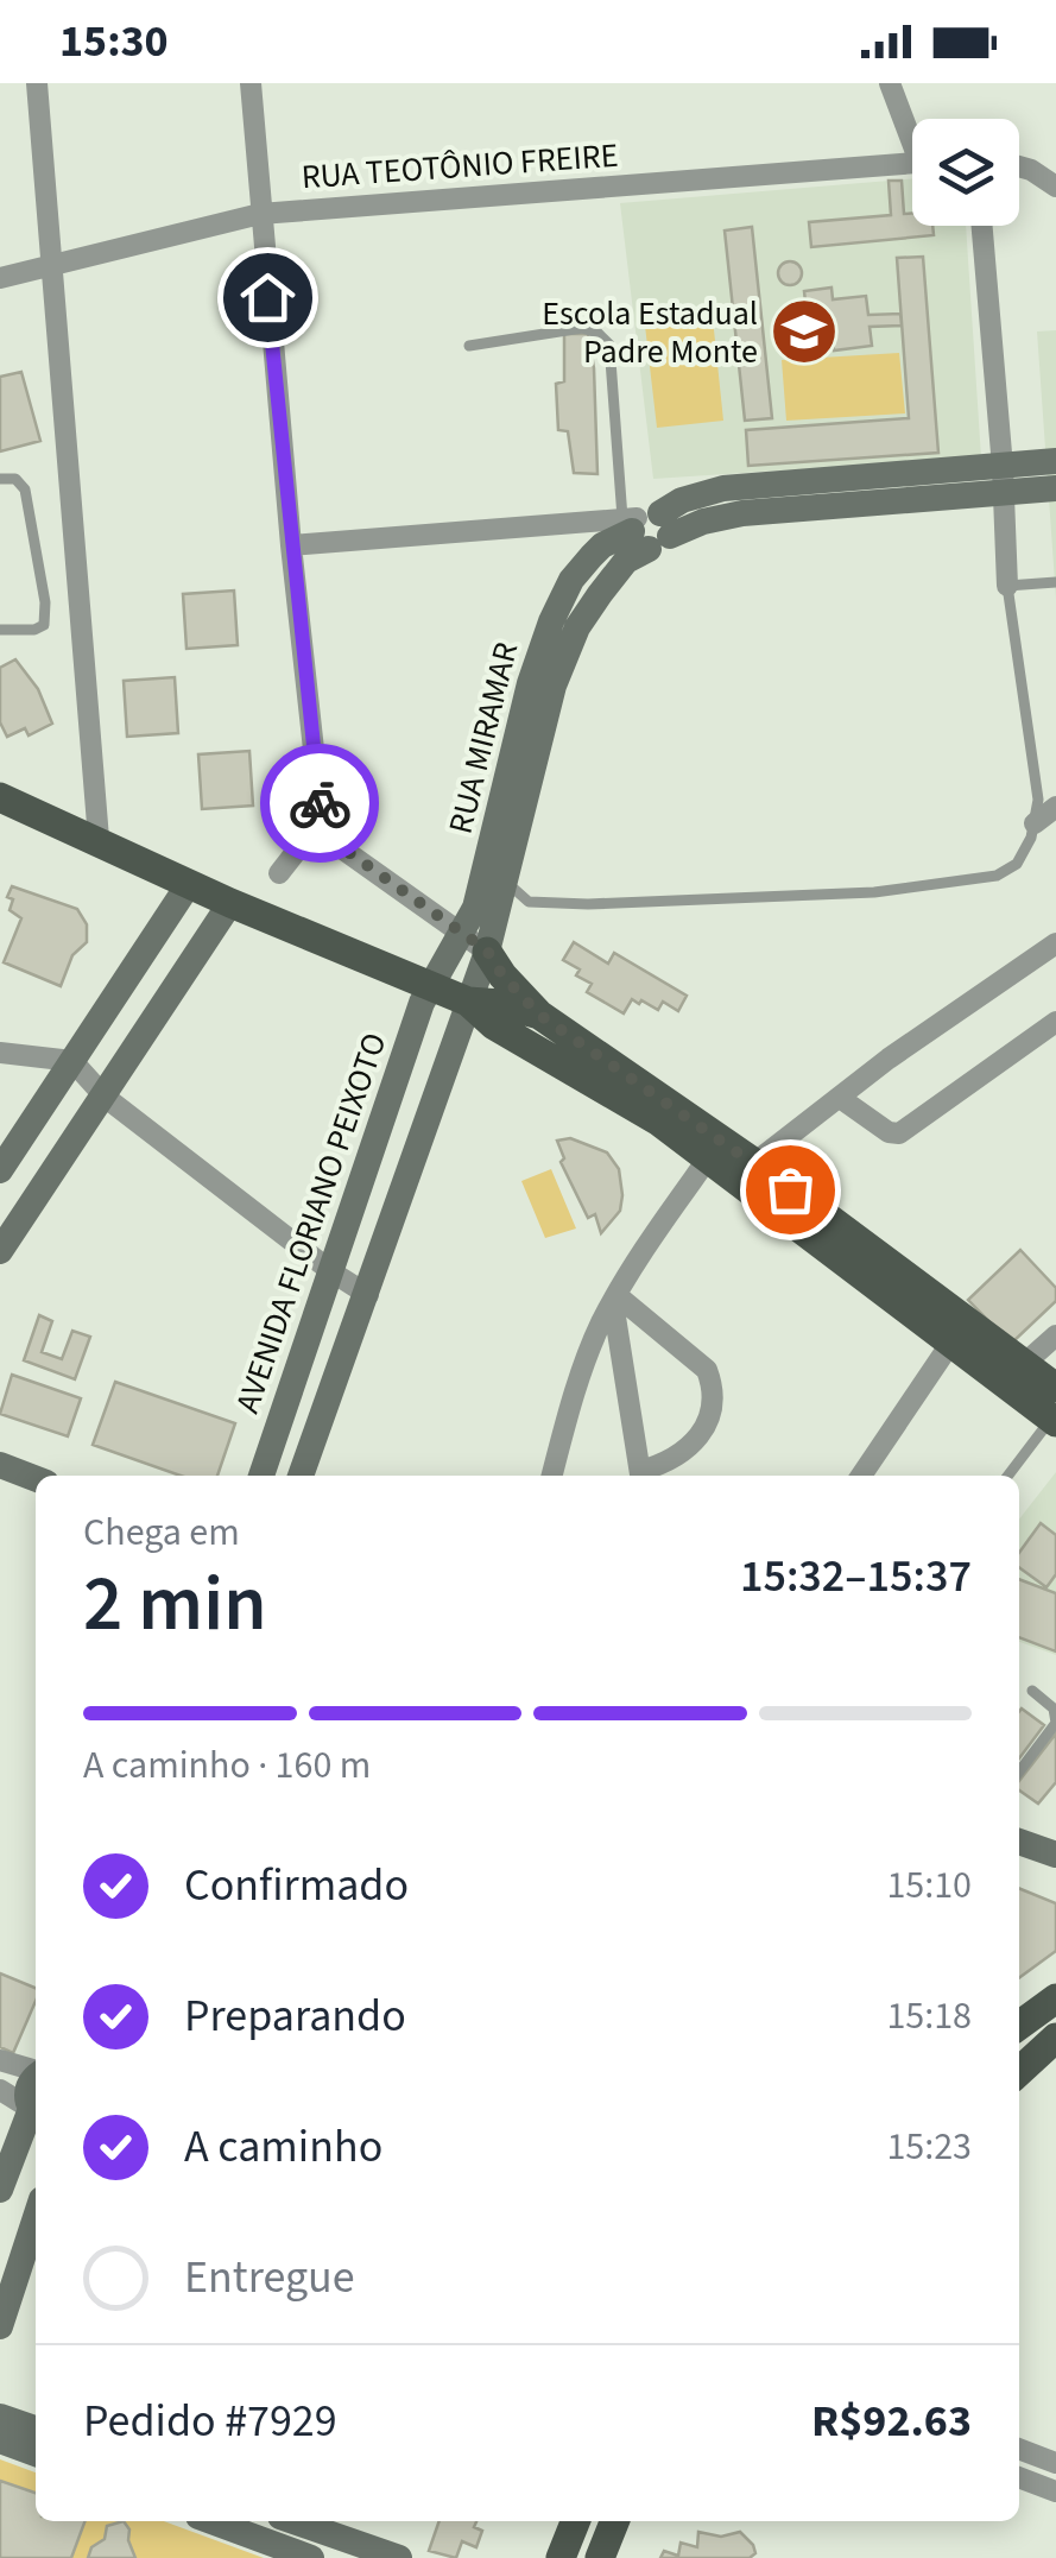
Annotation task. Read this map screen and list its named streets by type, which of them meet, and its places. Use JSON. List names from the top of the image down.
{
  "streets": {
    "main road": ["RUA MIRAMAR", "AVENIDA FLORIANO PEIXOTO"],
    "street": ["RUA TEOTÔNIO FREIRE"]
  },
  "crossings": [
    ["RUA MIRAMAR", "AVENIDA FLORIANO PEIXOTO"]
  ],
  "places": {
    "school or university": ["Escola Estadual Padre Monte"]
  },
  "page": {
    "status": "15:30",
    "heading": ["2 min", "Chega em", "15:32–15:37"],
    "panel": ["Pedido #7929", "R$92.63"],
    "bar": "A caminho · 160 m",
    "list": [
      ["Confirmado", "15:10"],
      ["Preparando", "15:18"],
      ["A caminho", "15:23"],
      "Entregue"
    ]
  }
}
